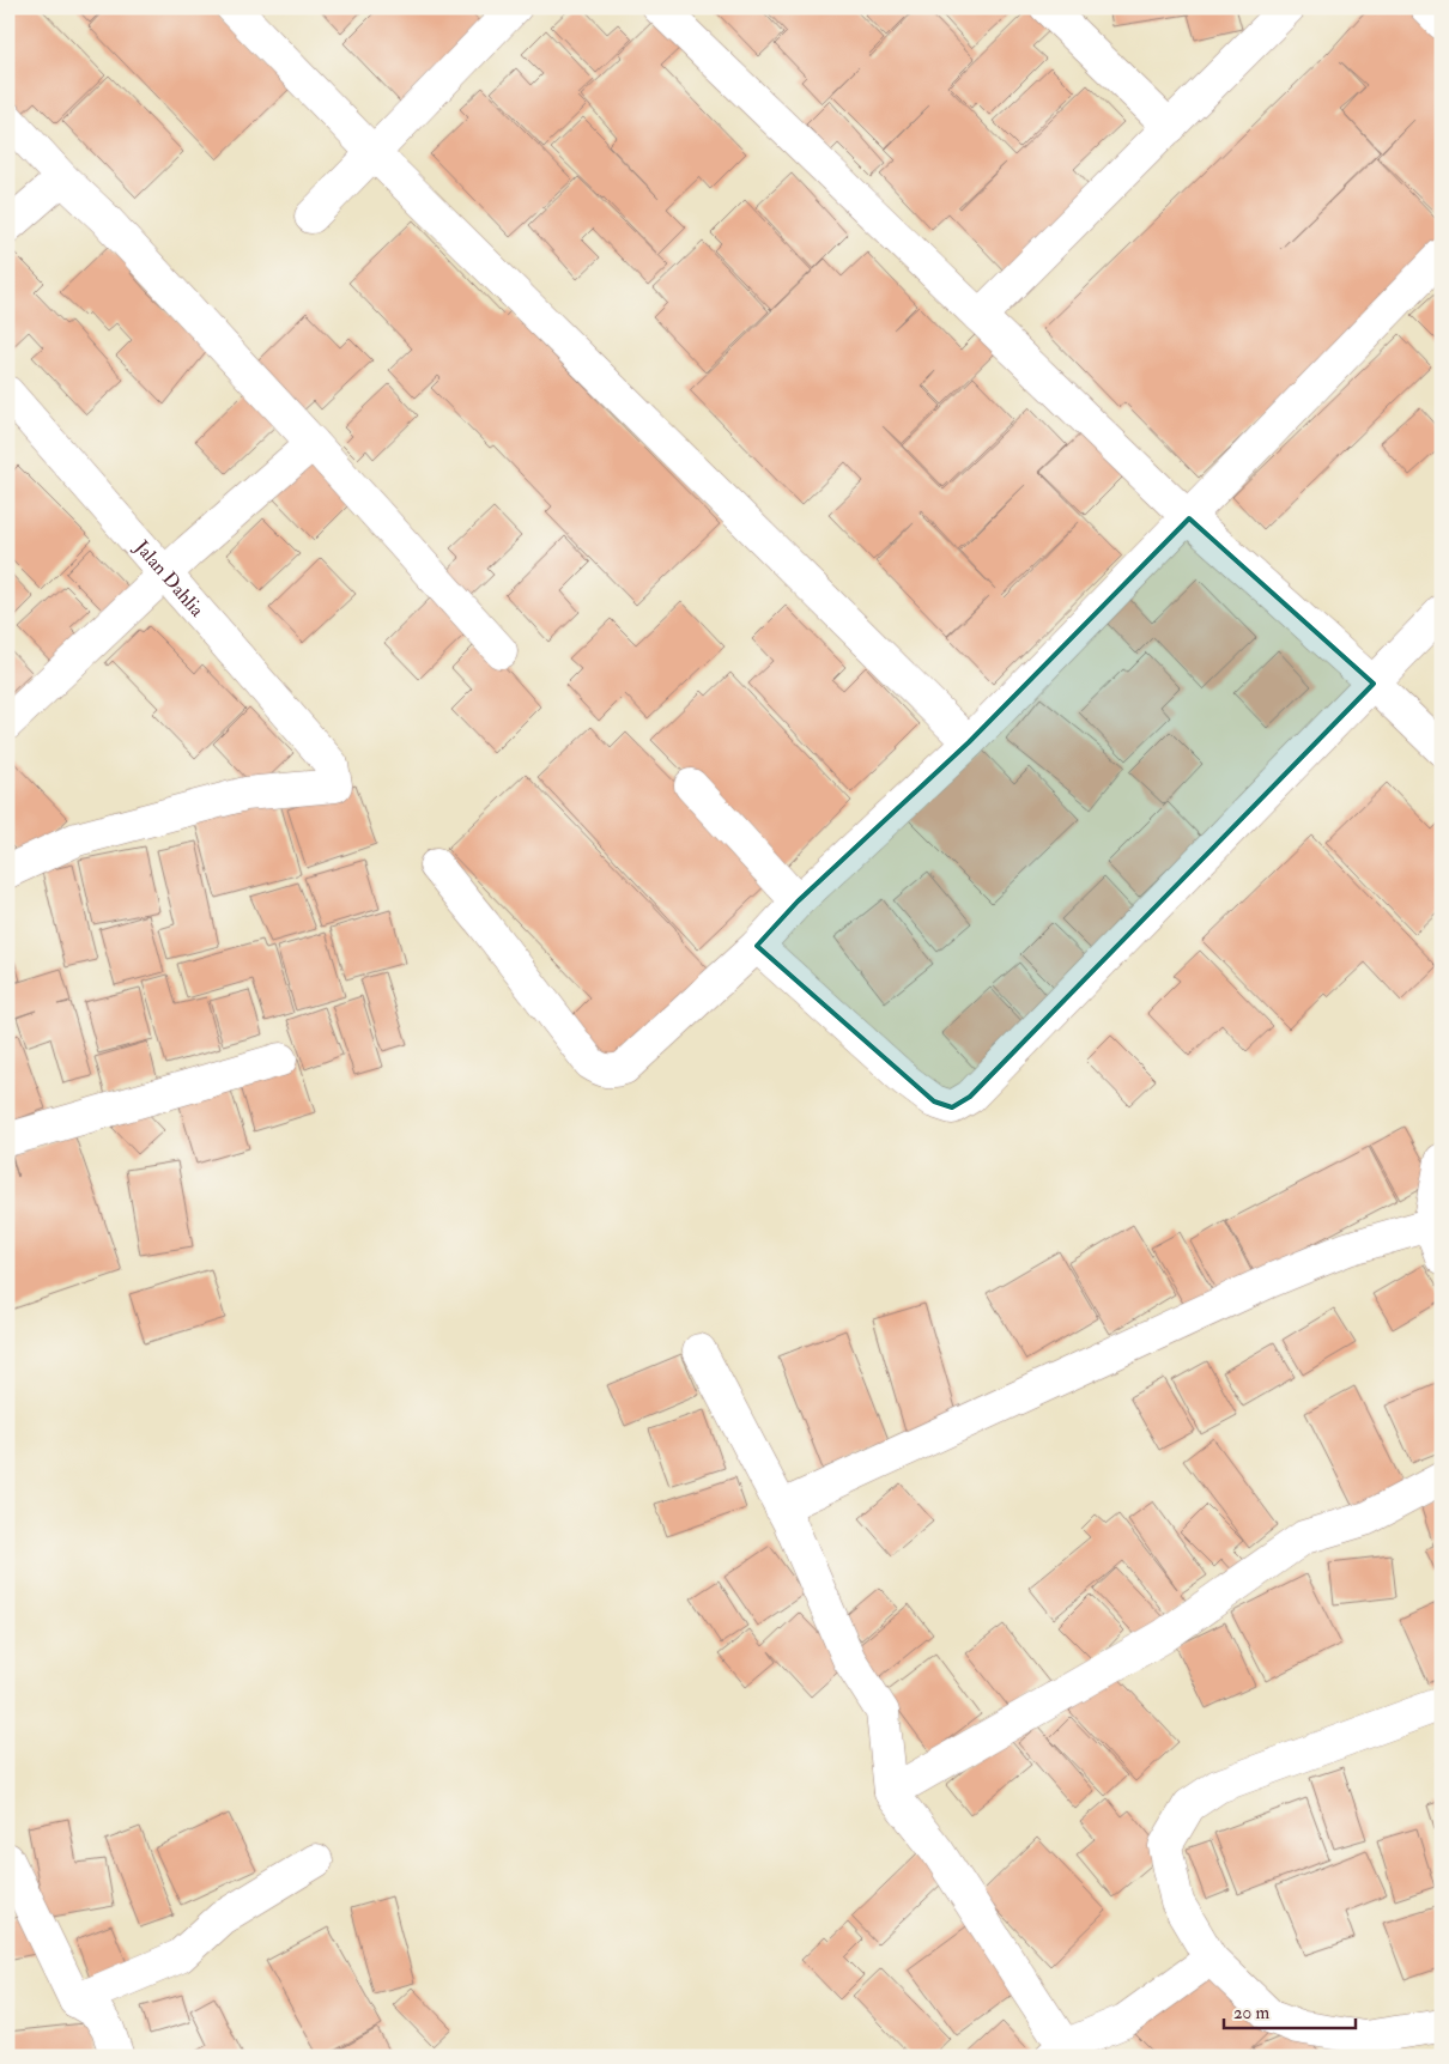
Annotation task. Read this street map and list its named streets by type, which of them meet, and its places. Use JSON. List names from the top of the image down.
{
  "streets": {
    "street": ["Jalan Dahlia"]
  },
  "scale_bar": "20 m"
}
